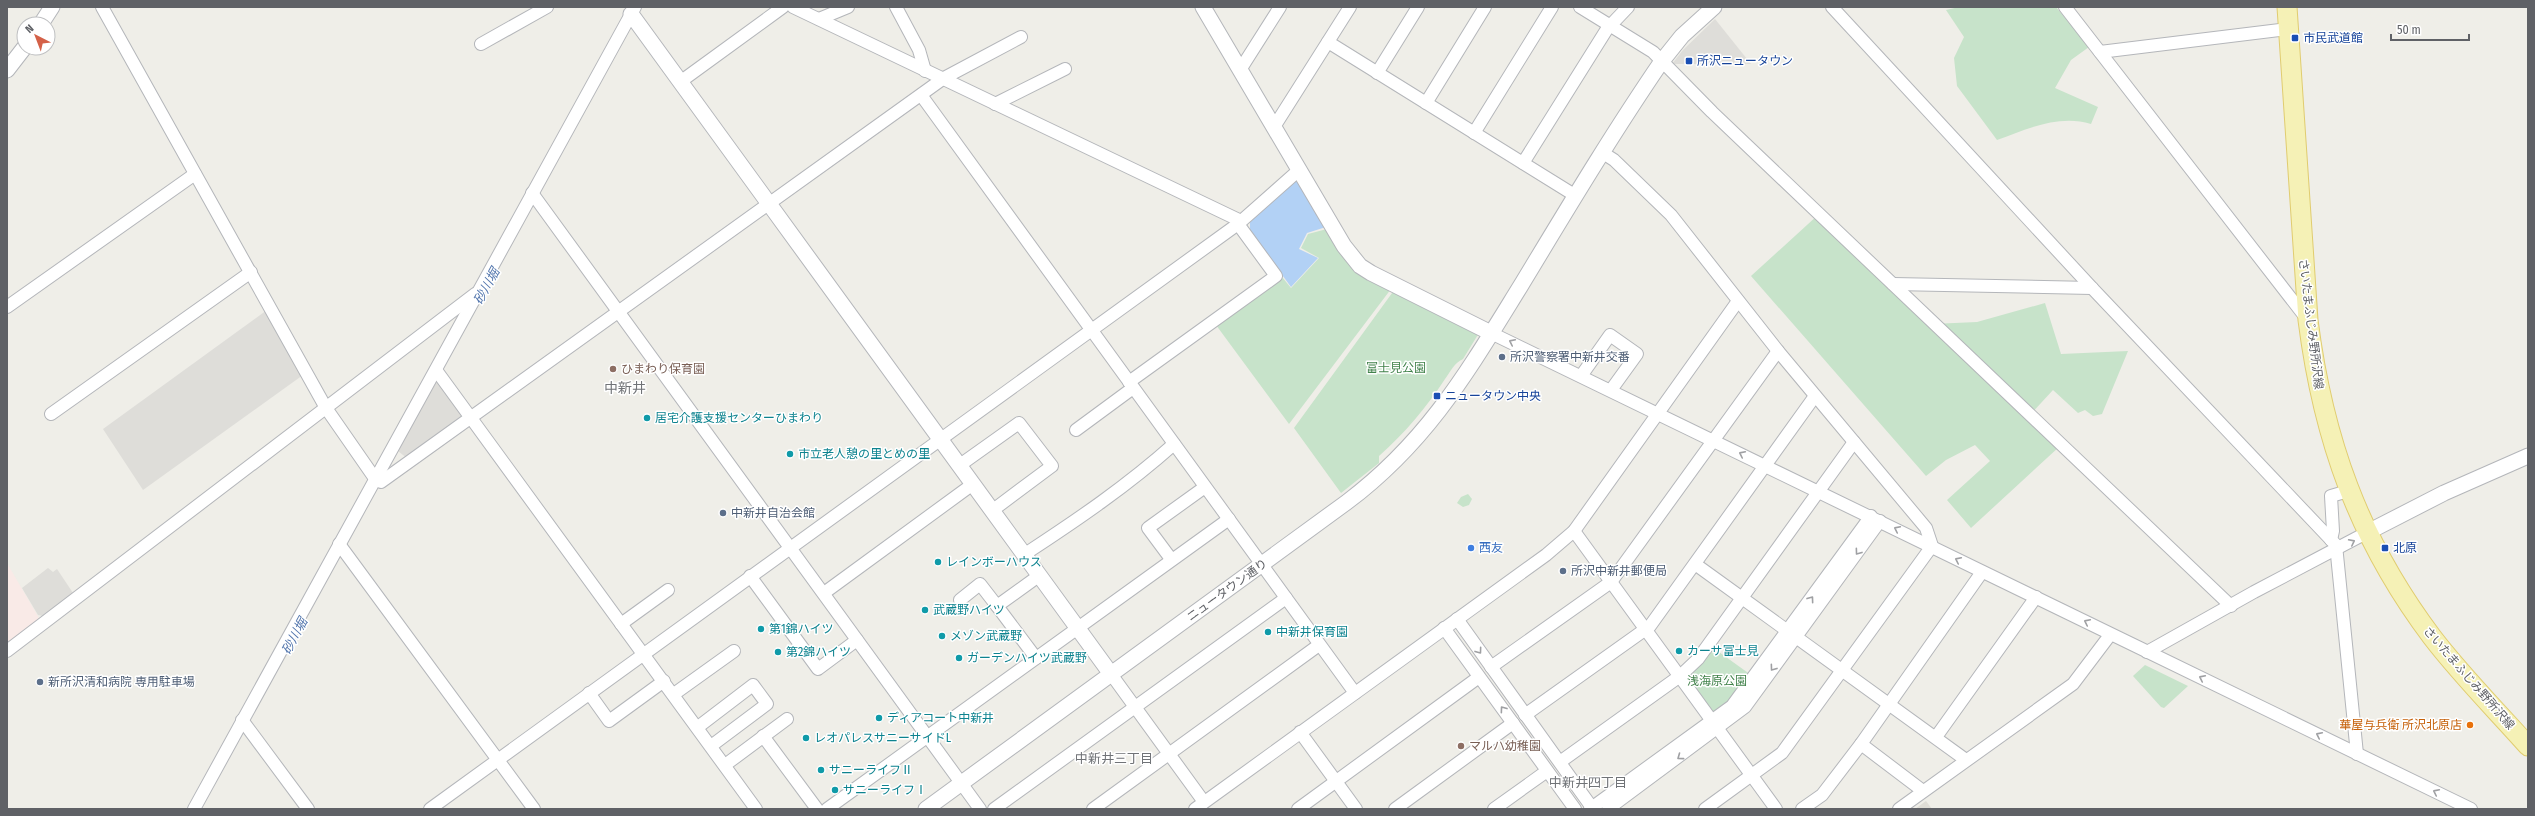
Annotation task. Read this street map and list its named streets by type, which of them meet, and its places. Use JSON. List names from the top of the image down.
{
  "streets": {
    "main road": ["さいたまふじみ野所沢線"],
    "street": ["ニュータウン通り"]
  },
  "districts": ["中新井", "中新井三丁目", "中新井四丁目"],
  "water": ["砂川堀"],
  "parks": ["富士見公園", "浅海原公園"],
  "places": {
    "transit": [
      "市民武道館",
      "所沢ニュータウン",
      "ニュータウン中央",
      "北原"
    ],
    "other": [
      "所沢警察署中新井交番",
      "ひまわり保育園",
      "居宅介護支援センターひまわり",
      "市立老人憩の里とめの里",
      "中新井自治会館",
      "西友",
      "レインボーハウス",
      "所沢中新井郵便局",
      "武蔵野ハイツ",
      "第1錦ハイツ",
      "中新井保育園",
      "メゾン武蔵野",
      "カーサ富士見",
      "第2錦ハイツ",
      "ガーデンハイツ武蔵野",
      "新所沢清和病院 専用駐車場",
      "ディアコート中新井",
      "華屋与兵衛 所沢北原店",
      "レオパレスサニーサイドL",
      "マルハ幼稚園",
      "サニーライフⅡ",
      "サニーライフⅠ"
    ]
  },
  "scale_bar": "50 m",
  "north": "top left"
}
